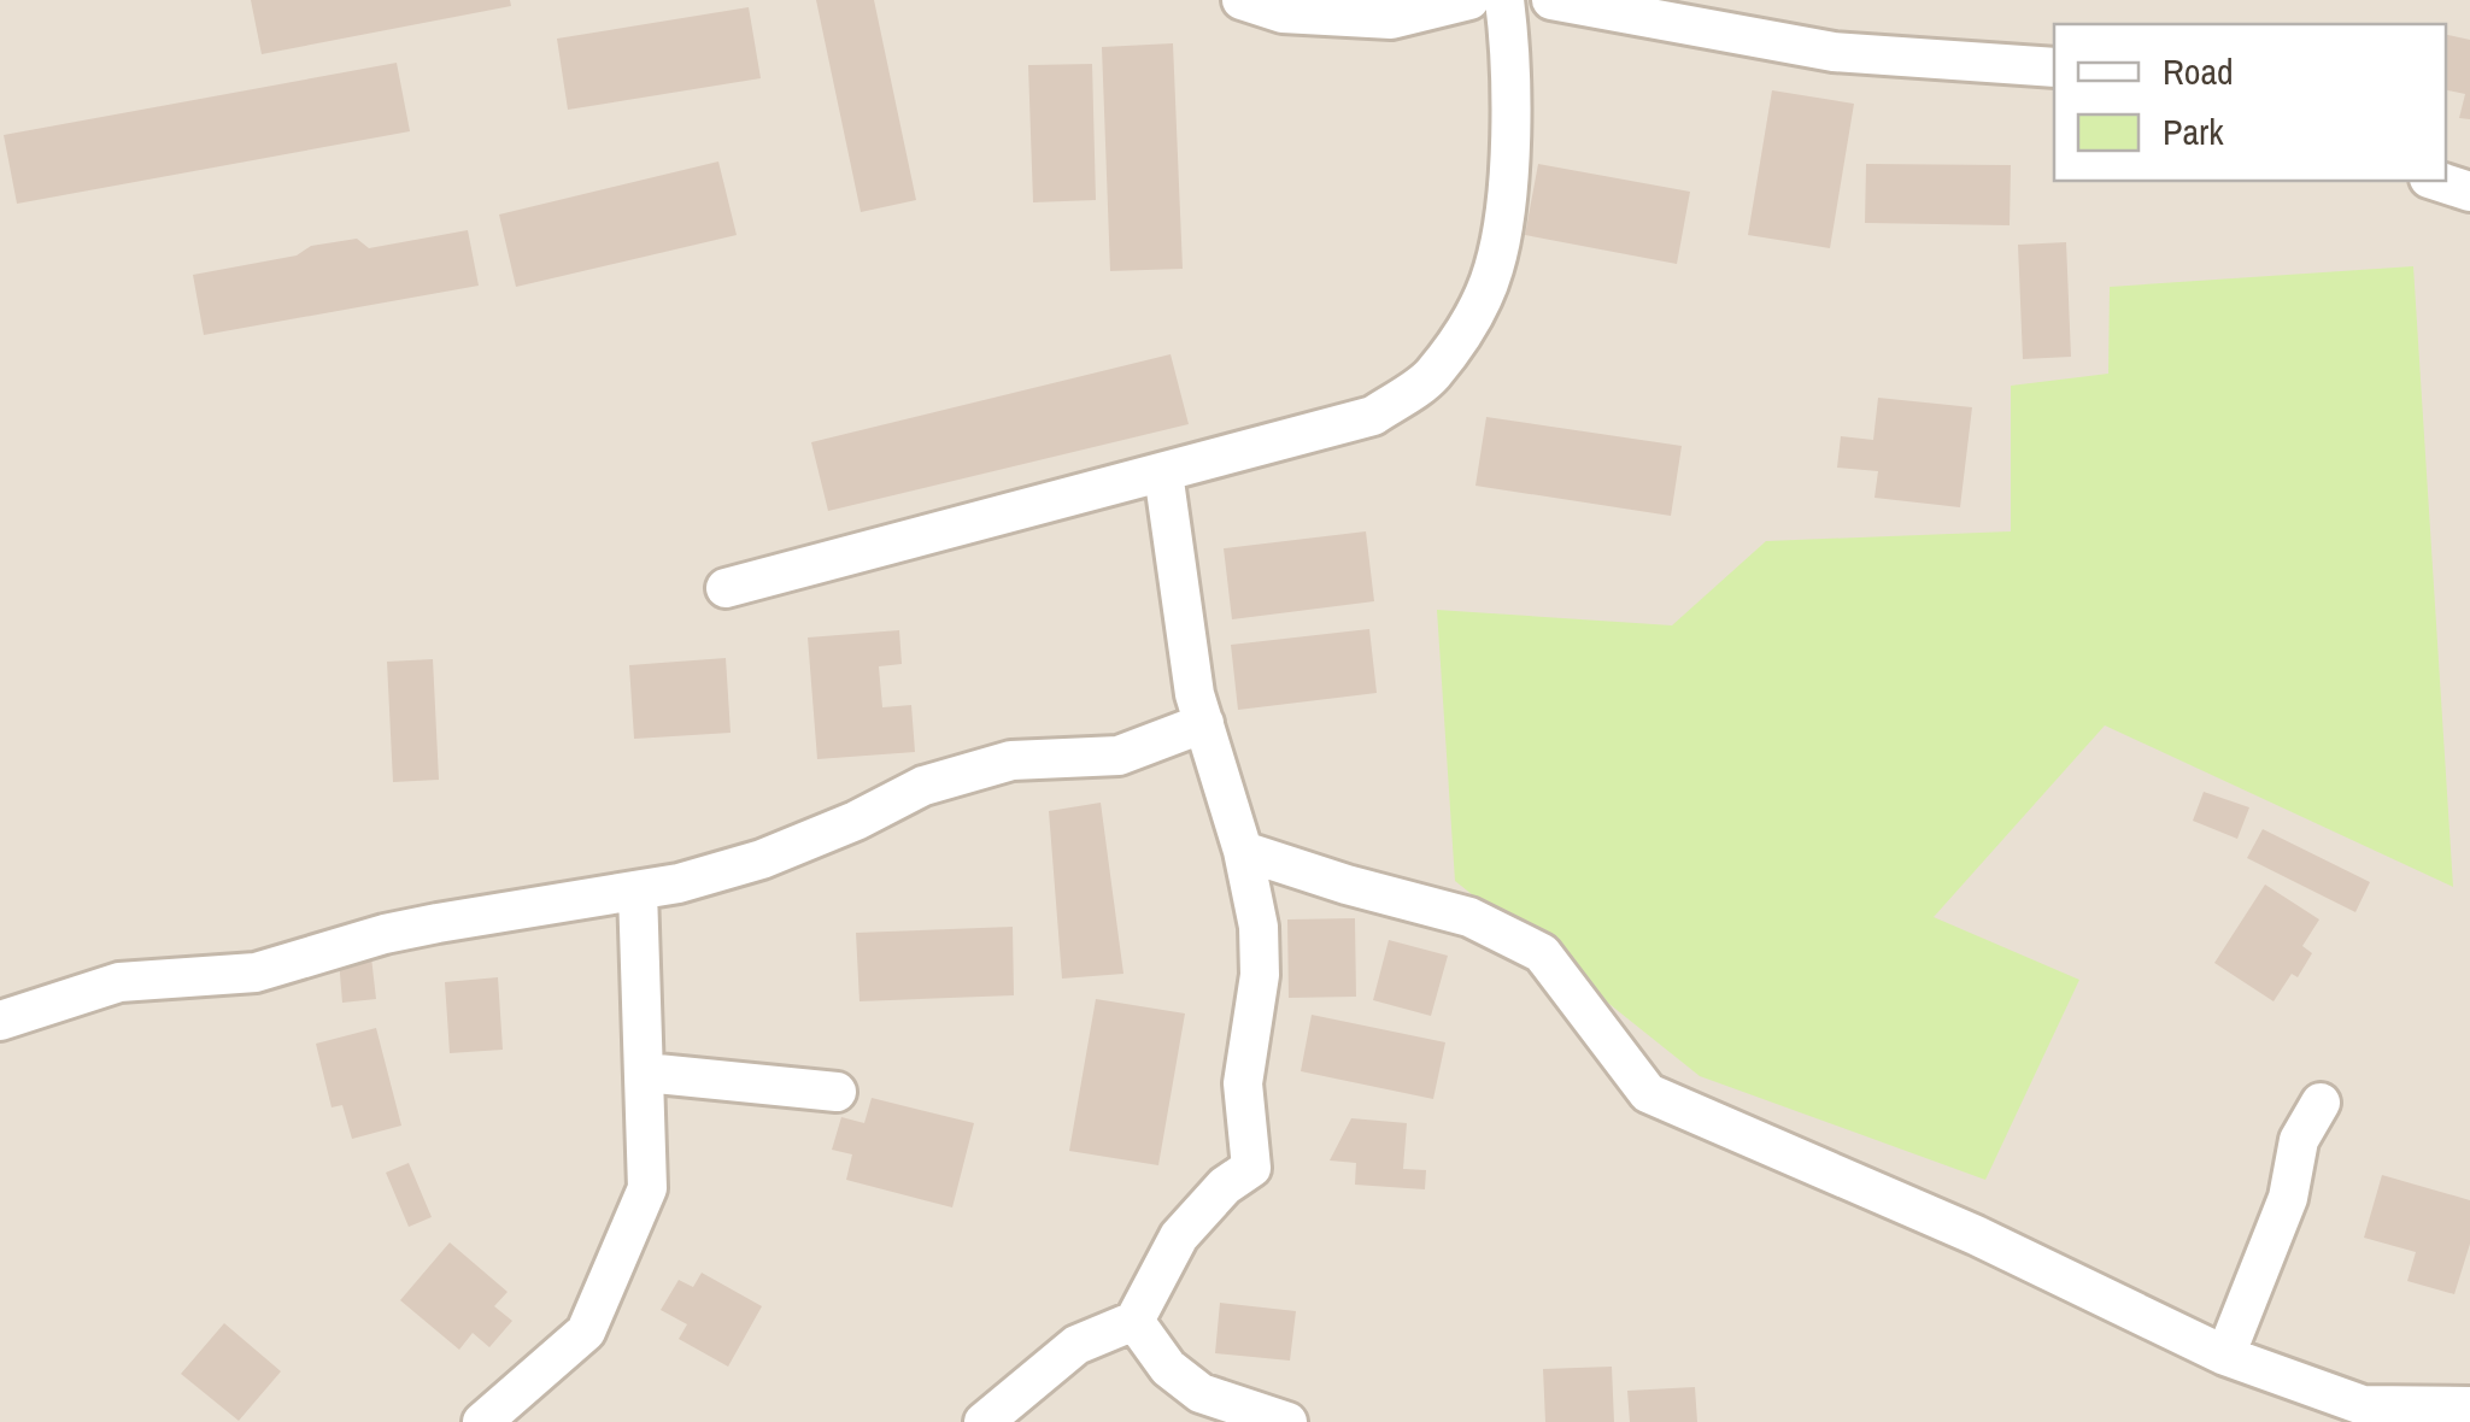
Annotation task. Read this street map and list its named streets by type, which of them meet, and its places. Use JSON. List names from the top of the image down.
{
  "legend": ["Road", "Park"]
}
